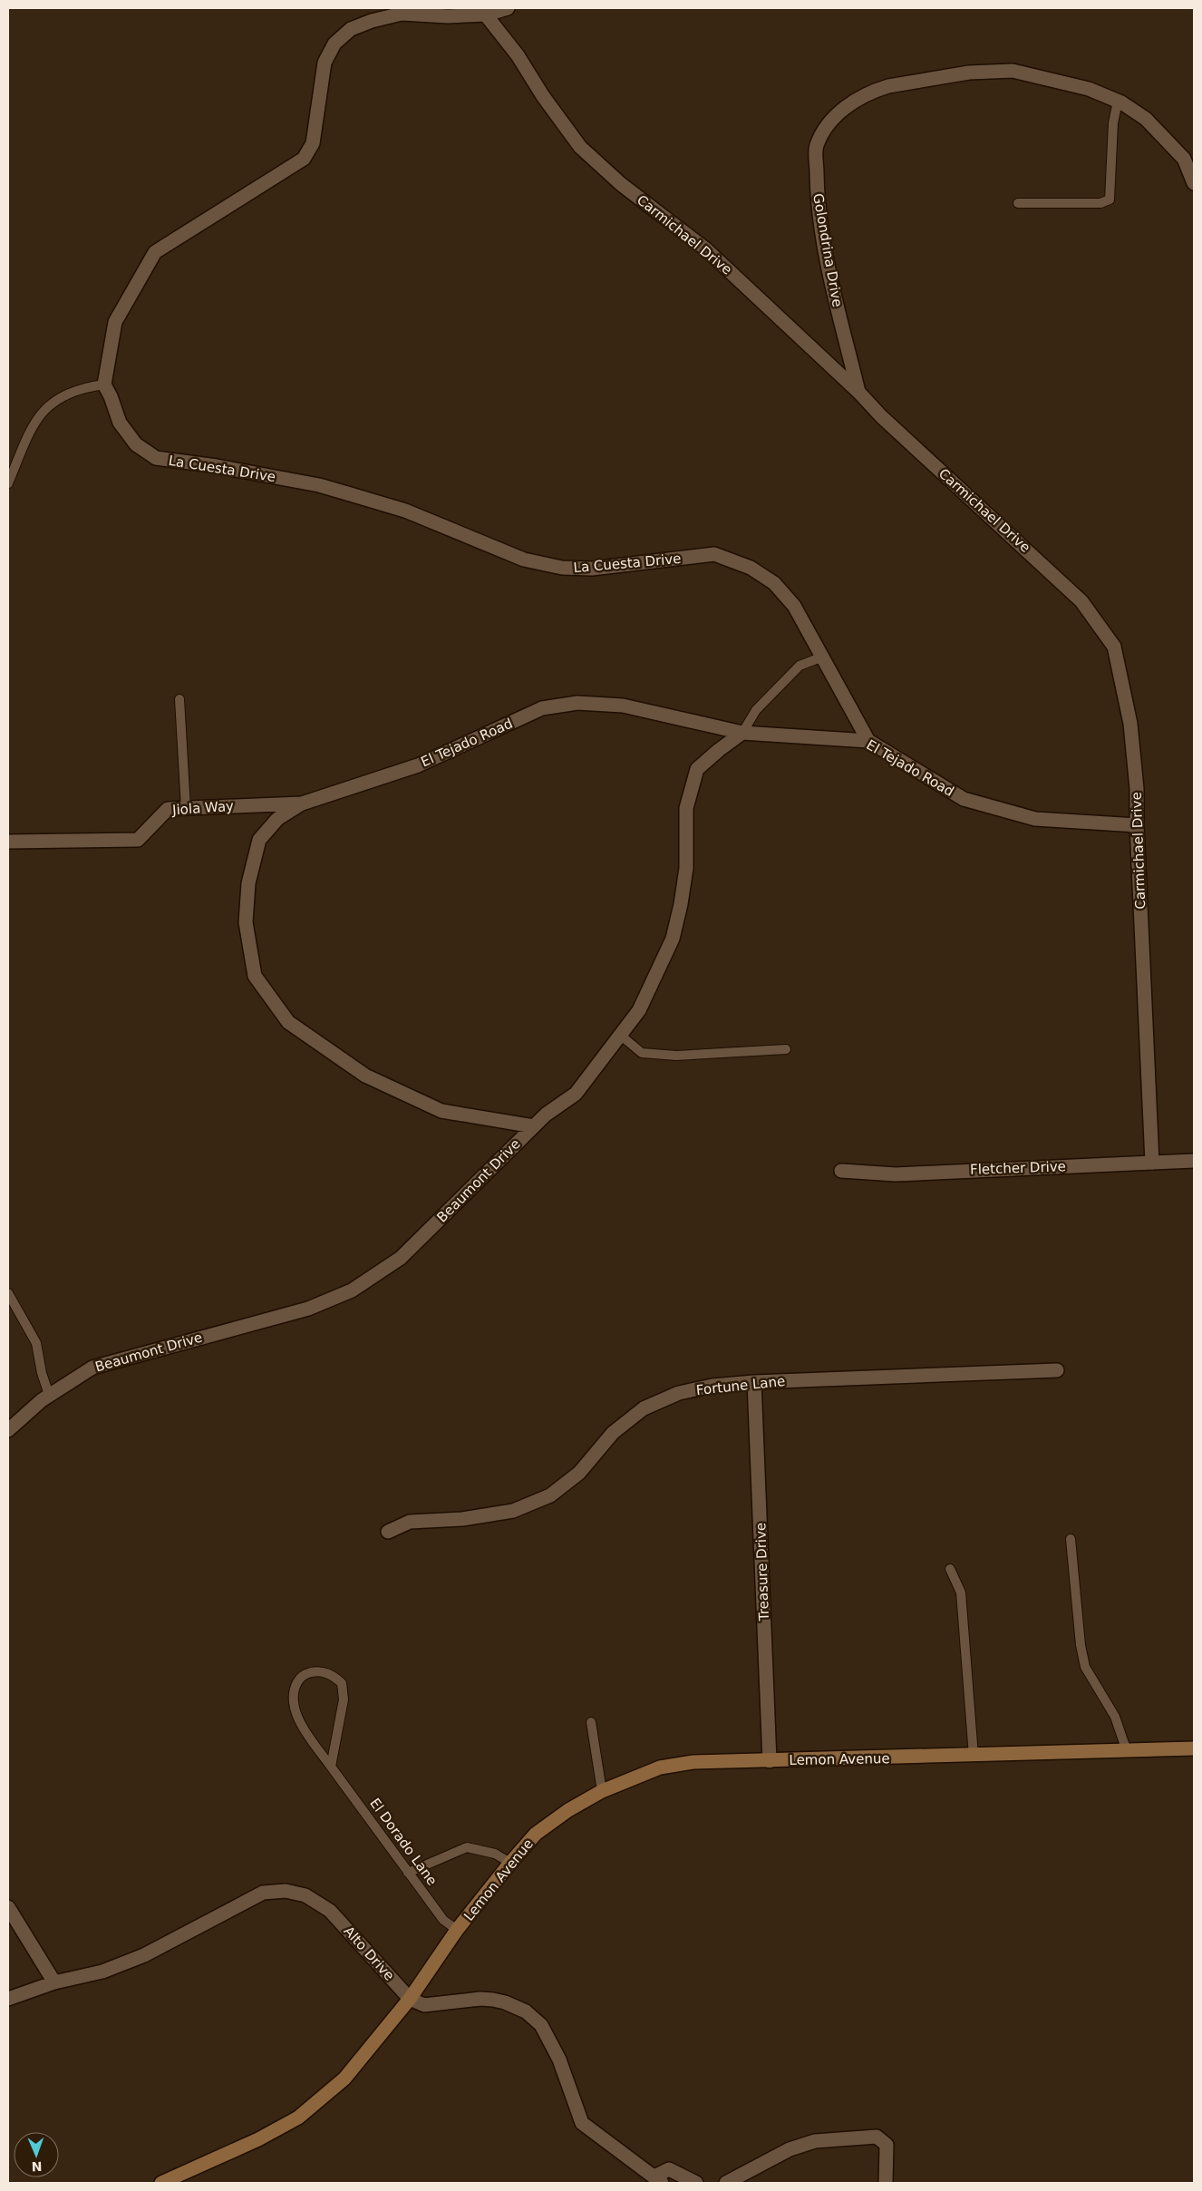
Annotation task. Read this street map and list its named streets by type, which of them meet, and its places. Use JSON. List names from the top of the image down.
{
  "streets": {
    "main road": ["Lemon Avenue"],
    "street": [
      "Carmichael Drive",
      "Golondrina Drive",
      "La Cuesta Drive",
      "El Tejado Road",
      "Jiola Way",
      "Fletcher Drive",
      "Beaumont Drive",
      "Fortune Lane",
      "Treasure Drive",
      "Alto Drive"
    ],
    "lane": ["El Dorado Lane"]
  },
  "crossings": [
    ["Carmichael Drive", "Golondrina Drive"],
    ["Carmichael Drive", "El Tejado Road"],
    ["Carmichael Drive", "Fletcher Drive"],
    ["La Cuesta Drive", "El Tejado Road"],
    ["El Tejado Road", "Jiola Way"],
    ["El Tejado Road", "Beaumont Drive"],
    ["Fortune Lane", "Treasure Drive"],
    ["Treasure Drive", "Lemon Avenue"],
    ["Lemon Avenue", "El Dorado Lane"],
    ["Lemon Avenue", "Alto Drive"]
  ],
  "north": "bottom"
}
